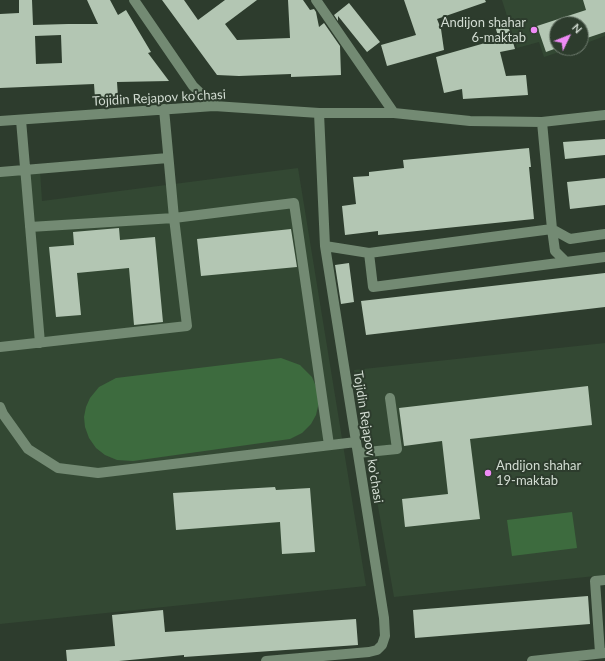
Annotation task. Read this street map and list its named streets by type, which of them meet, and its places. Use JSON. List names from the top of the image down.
{
  "streets": {
    "street": ["Tojidin Rejapov ko'chasi"]
  },
  "places": ["Andijon shahar 6-maktab", "Andijon shahar 19-maktab"],
  "north": "top right"
}
